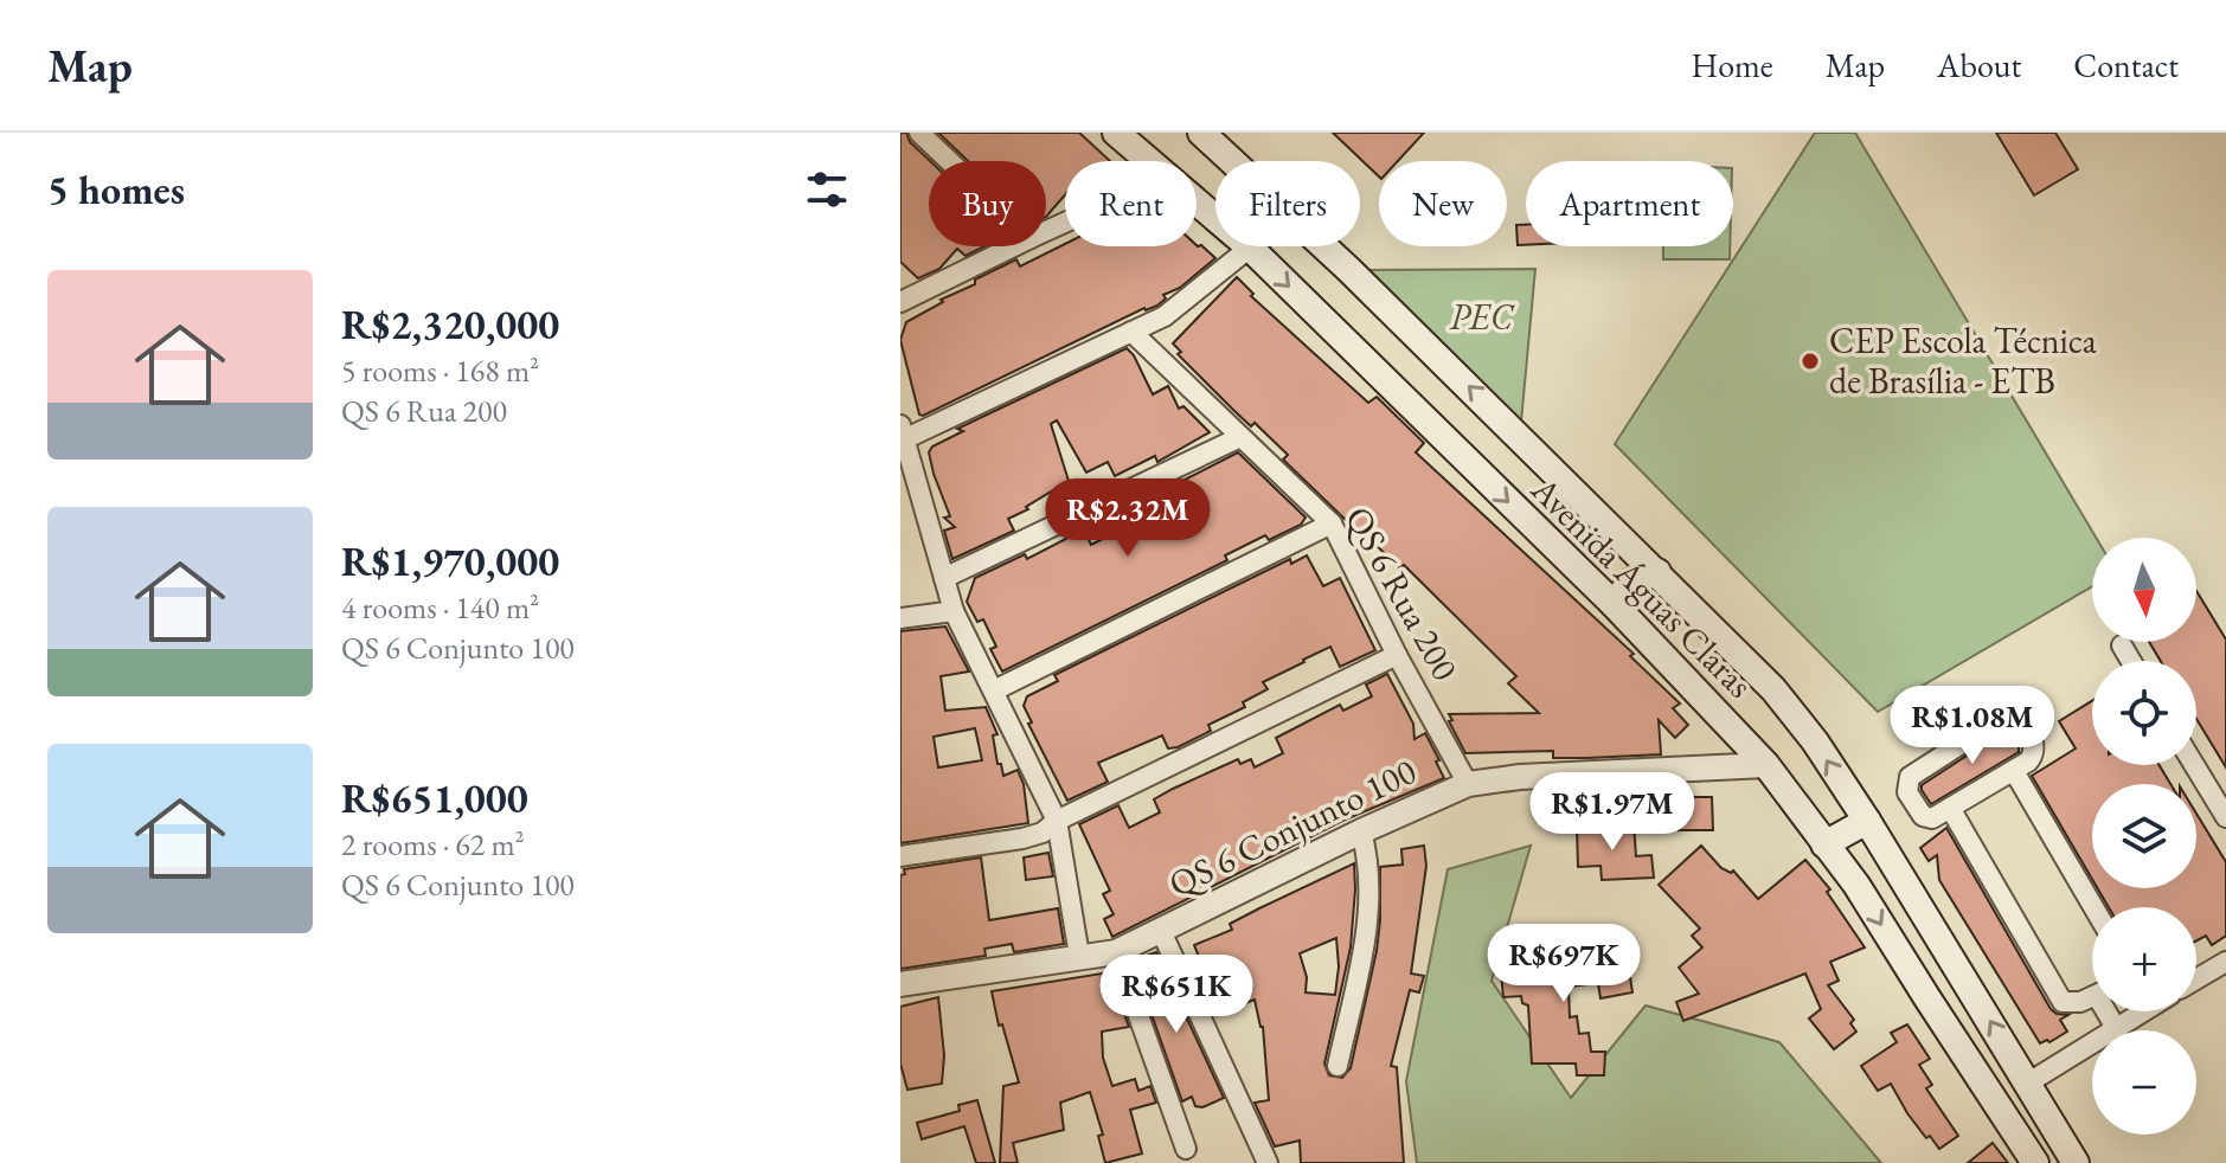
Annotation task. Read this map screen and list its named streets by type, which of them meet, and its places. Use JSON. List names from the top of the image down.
{
  "streets": {
    "main road": ["Avenida Águas Claras"],
    "street": ["QS 6 Rua 200", "QS 6 Conjunto 100"]
  },
  "crossings": [
    ["Avenida Águas Claras", "QS 6 Conjunto 100"],
    ["QS 6 Rua 200", "QS 6 Conjunto 100"]
  ],
  "parks": ["PEC"],
  "places": ["CEP Escola Técnica de Brasília - ETB"],
  "north": "bottom",
  "page": {
    "header": "Map",
    "nav": [
      "Home",
      "Map",
      "About",
      "Contact"
    ],
    "heading": "5 homes",
    "chip": [
      "Buy",
      "Rent",
      "Filters",
      "New",
      "Apartment"
    ],
    "list": [
      {
        "name": "R$2,320,000",
        "note": "5 rooms · 168 m² · QS 6 Rua 200"
      },
      {
        "name": "R$1,970,000",
        "note": "4 rooms · 140 m² · QS 6 Conjunto 100"
      },
      {
        "name": "R$651,000",
        "note": "2 rooms · 62 m² · QS 6 Conjunto 100"
      }
    ],
    "price": [
      "R$2.32M",
      "R$1.08M",
      "R$1.97M",
      "R$697K",
      "R$651K"
    ],
    "map_buttons": ["+", "−"]
  }
}
